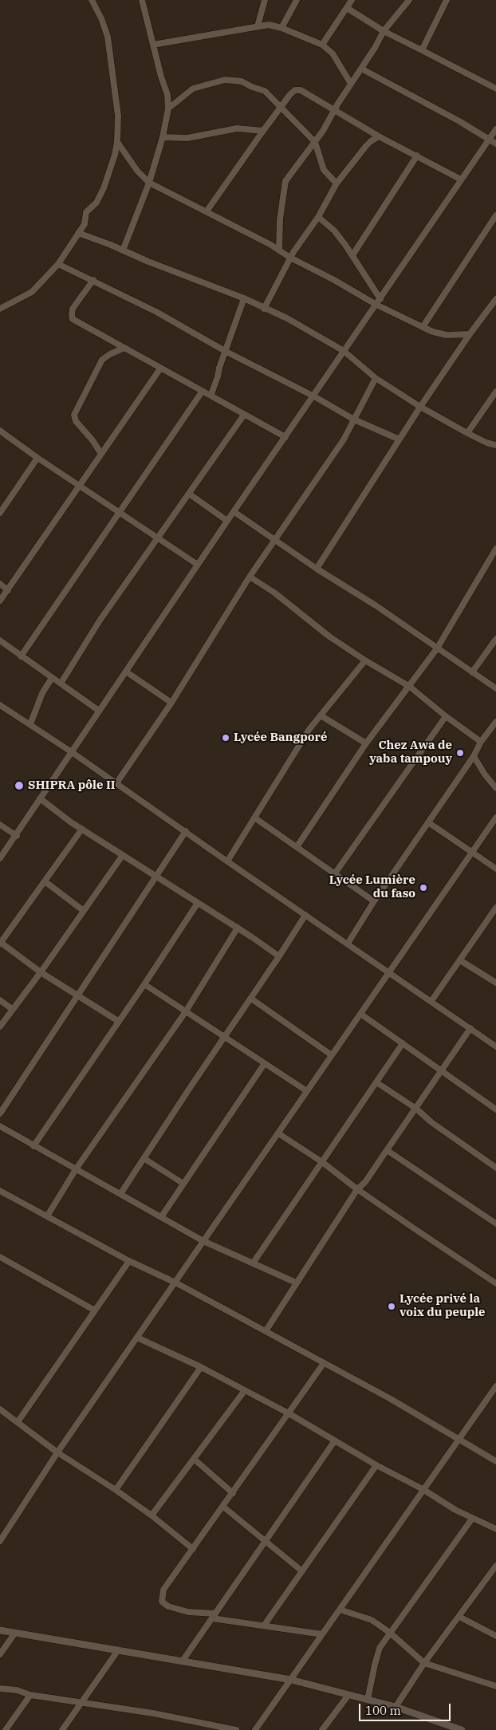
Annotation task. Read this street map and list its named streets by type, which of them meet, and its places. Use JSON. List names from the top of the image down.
{
  "places": [
    "Lycée Bangporé",
    "Chez Awa de yaba tampouy",
    "SHIPRA pôle II",
    "Lycée Lumière du faso",
    "Lycée privé la voix du peuple"
  ],
  "scale_bar": "100 m"
}
